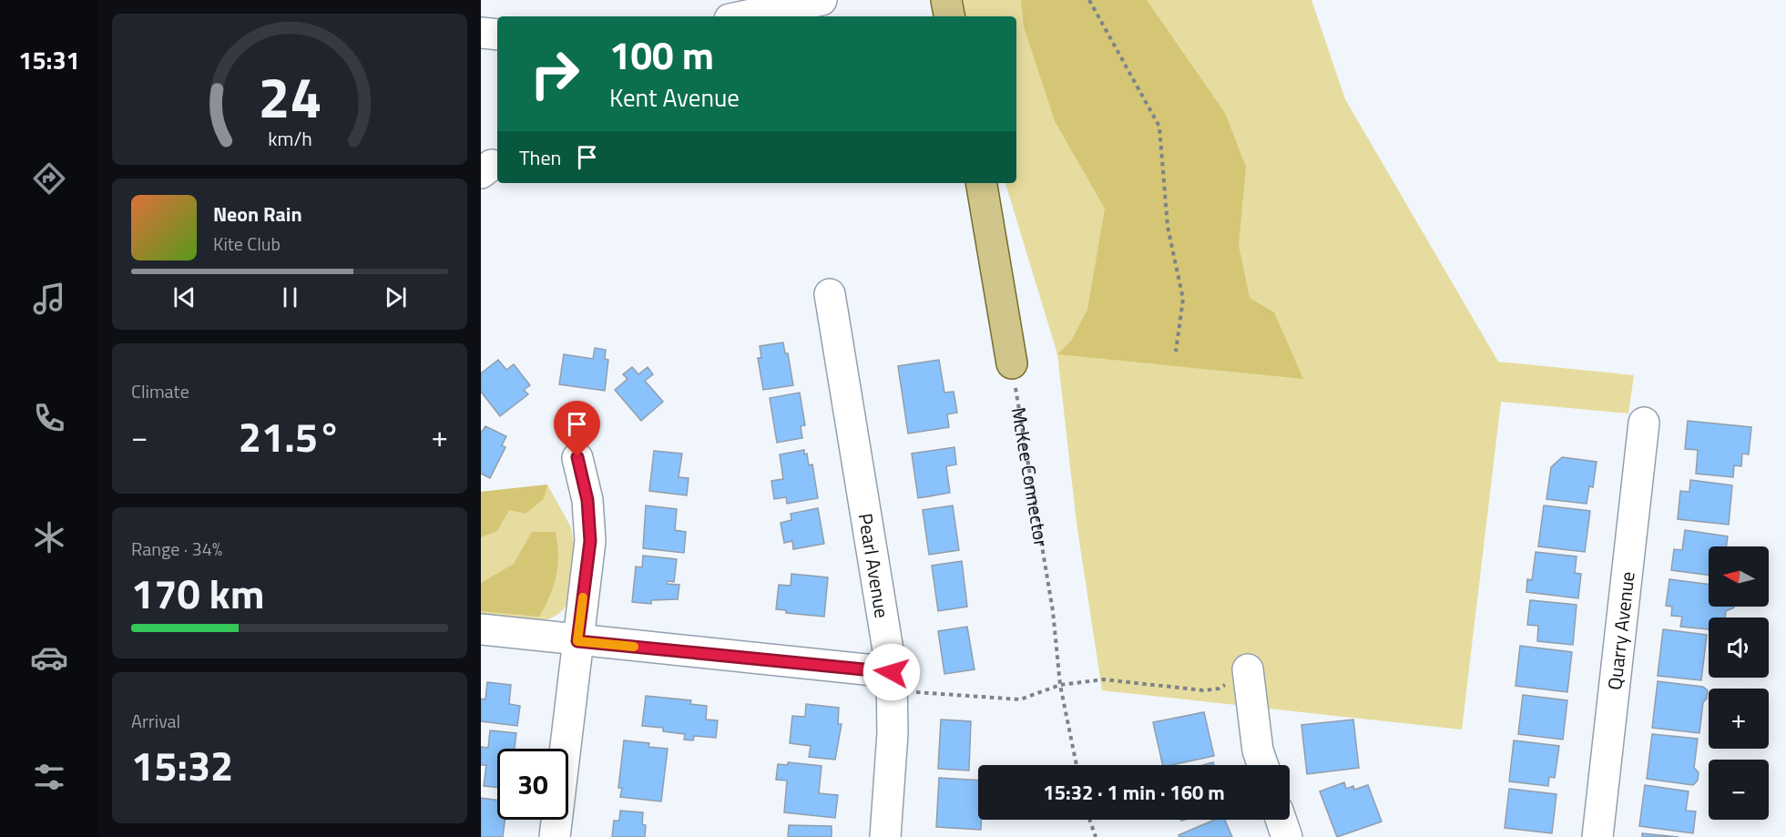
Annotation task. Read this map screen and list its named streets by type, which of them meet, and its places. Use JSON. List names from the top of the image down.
{
  "streets": {
    "street": ["Pearl Avenue", "Quarry Avenue"],
    "path": ["McKee Connector"]
  },
  "north": "left",
  "page": {
    "tabs": "15:31",
    "turn": ["100 m", "Kent Avenue"],
    "then": "Then",
    "song": ["Neon Rain", "Kite Club"],
    "tile": [
      "Climate",
      ["Range · 34%", "170 km"],
      ["Arrival", "15:32"]
    ],
    "heat": ["−", "21.5°", "+"],
    "map_buttons": ["+", "−"],
    "limit": "30",
    "trip": "15:32 · 1 min · 160 m",
    "gauge": ["24", "km/h"]
  }
}
